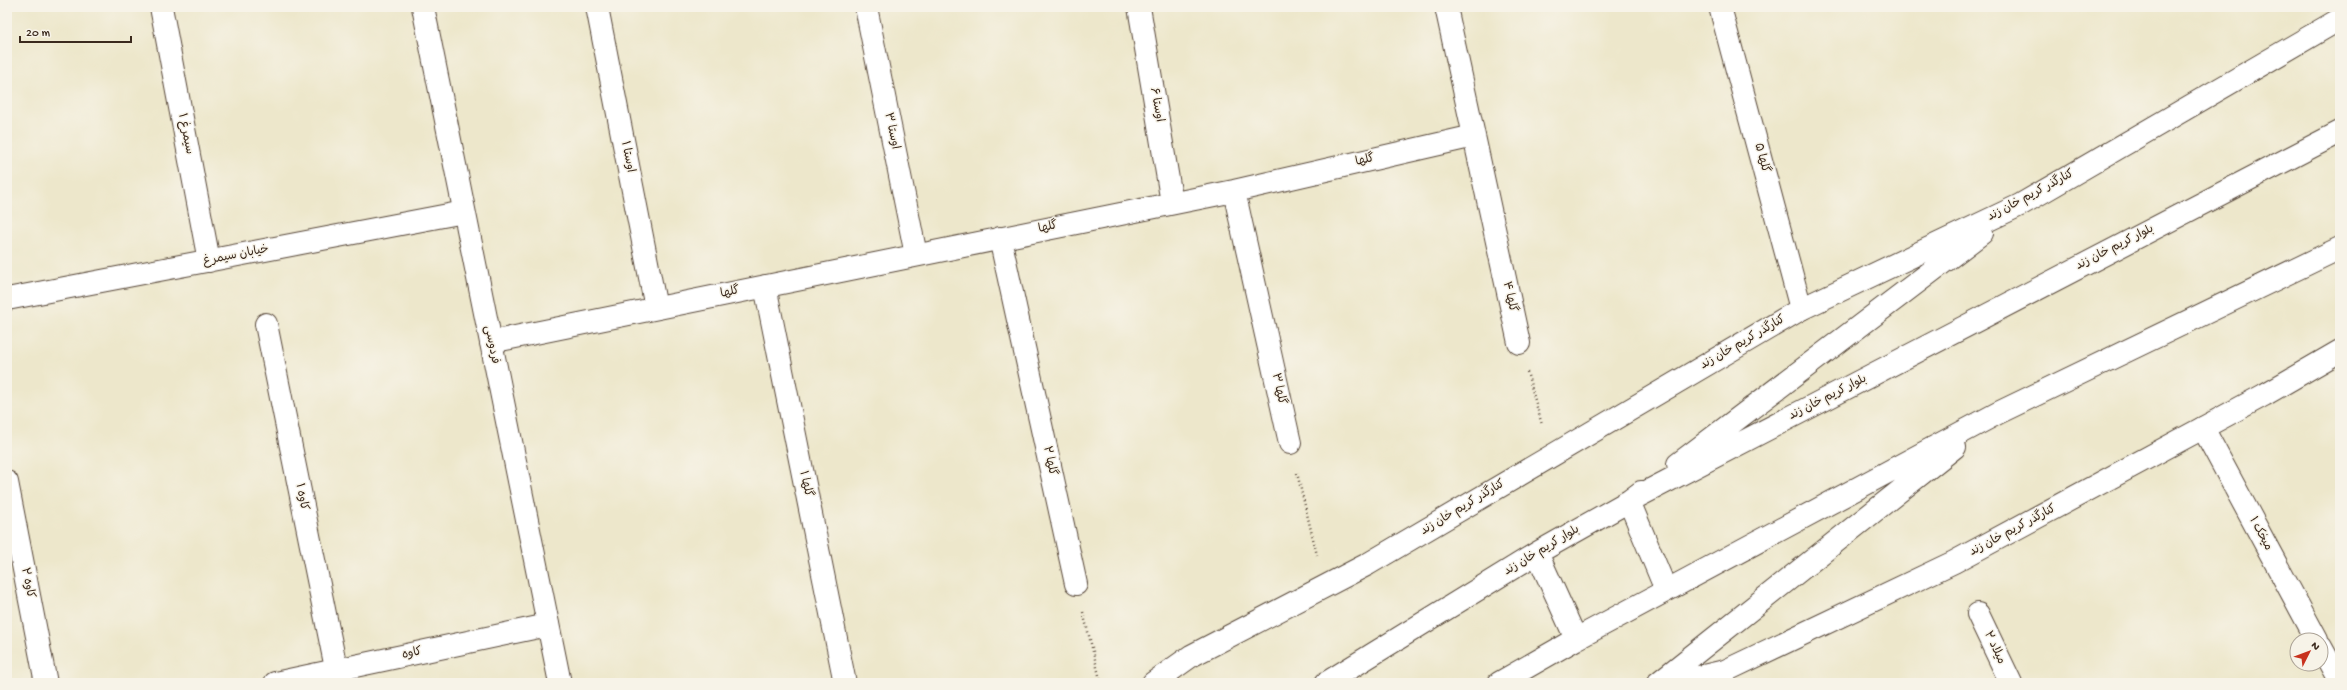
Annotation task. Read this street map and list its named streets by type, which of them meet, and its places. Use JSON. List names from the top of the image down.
{
  "streets": {
    "street": [
      "اوستا ۶",
      "اوستا ۳",
      "سیمرغ ۱",
      "اوستا ۱",
      "گلها ۵",
      "گلها",
      "کنارگذر کریم خان زند",
      "بلوار کریم خان زند",
      "خیابان سیمرغ",
      "گلها ۴",
      "فردوسی",
      "گلها ۳",
      "گلها ۲",
      "گلها ۱",
      "کاوه ۱",
      "میخک ۱",
      "کاوه ۲",
      "میلاد ۲",
      "کاوه"
    ]
  },
  "crossings": [
    ["اوستا ۶", "گلها"],
    ["اوستا ۳", "گلها"],
    ["سیمرغ ۱", "خیابان سیمرغ"],
    ["اوستا ۱", "گلها"],
    ["گلها ۵", "کنارگذر کریم خان زند"],
    ["گلها", "گلها ۴"],
    ["گلها", "فردوسی"],
    ["گلها", "گلها ۳"],
    ["گلها", "گلها ۲"],
    ["گلها", "گلها ۱"],
    ["کنارگذر کریم خان زند", "میخک ۱"],
    ["خیابان سیمرغ", "فردوسی"],
    ["فردوسی", "کاوه"],
    ["کاوه ۱", "کاوه"]
  ],
  "scale_bar": "20 m",
  "north": "top right"
}
